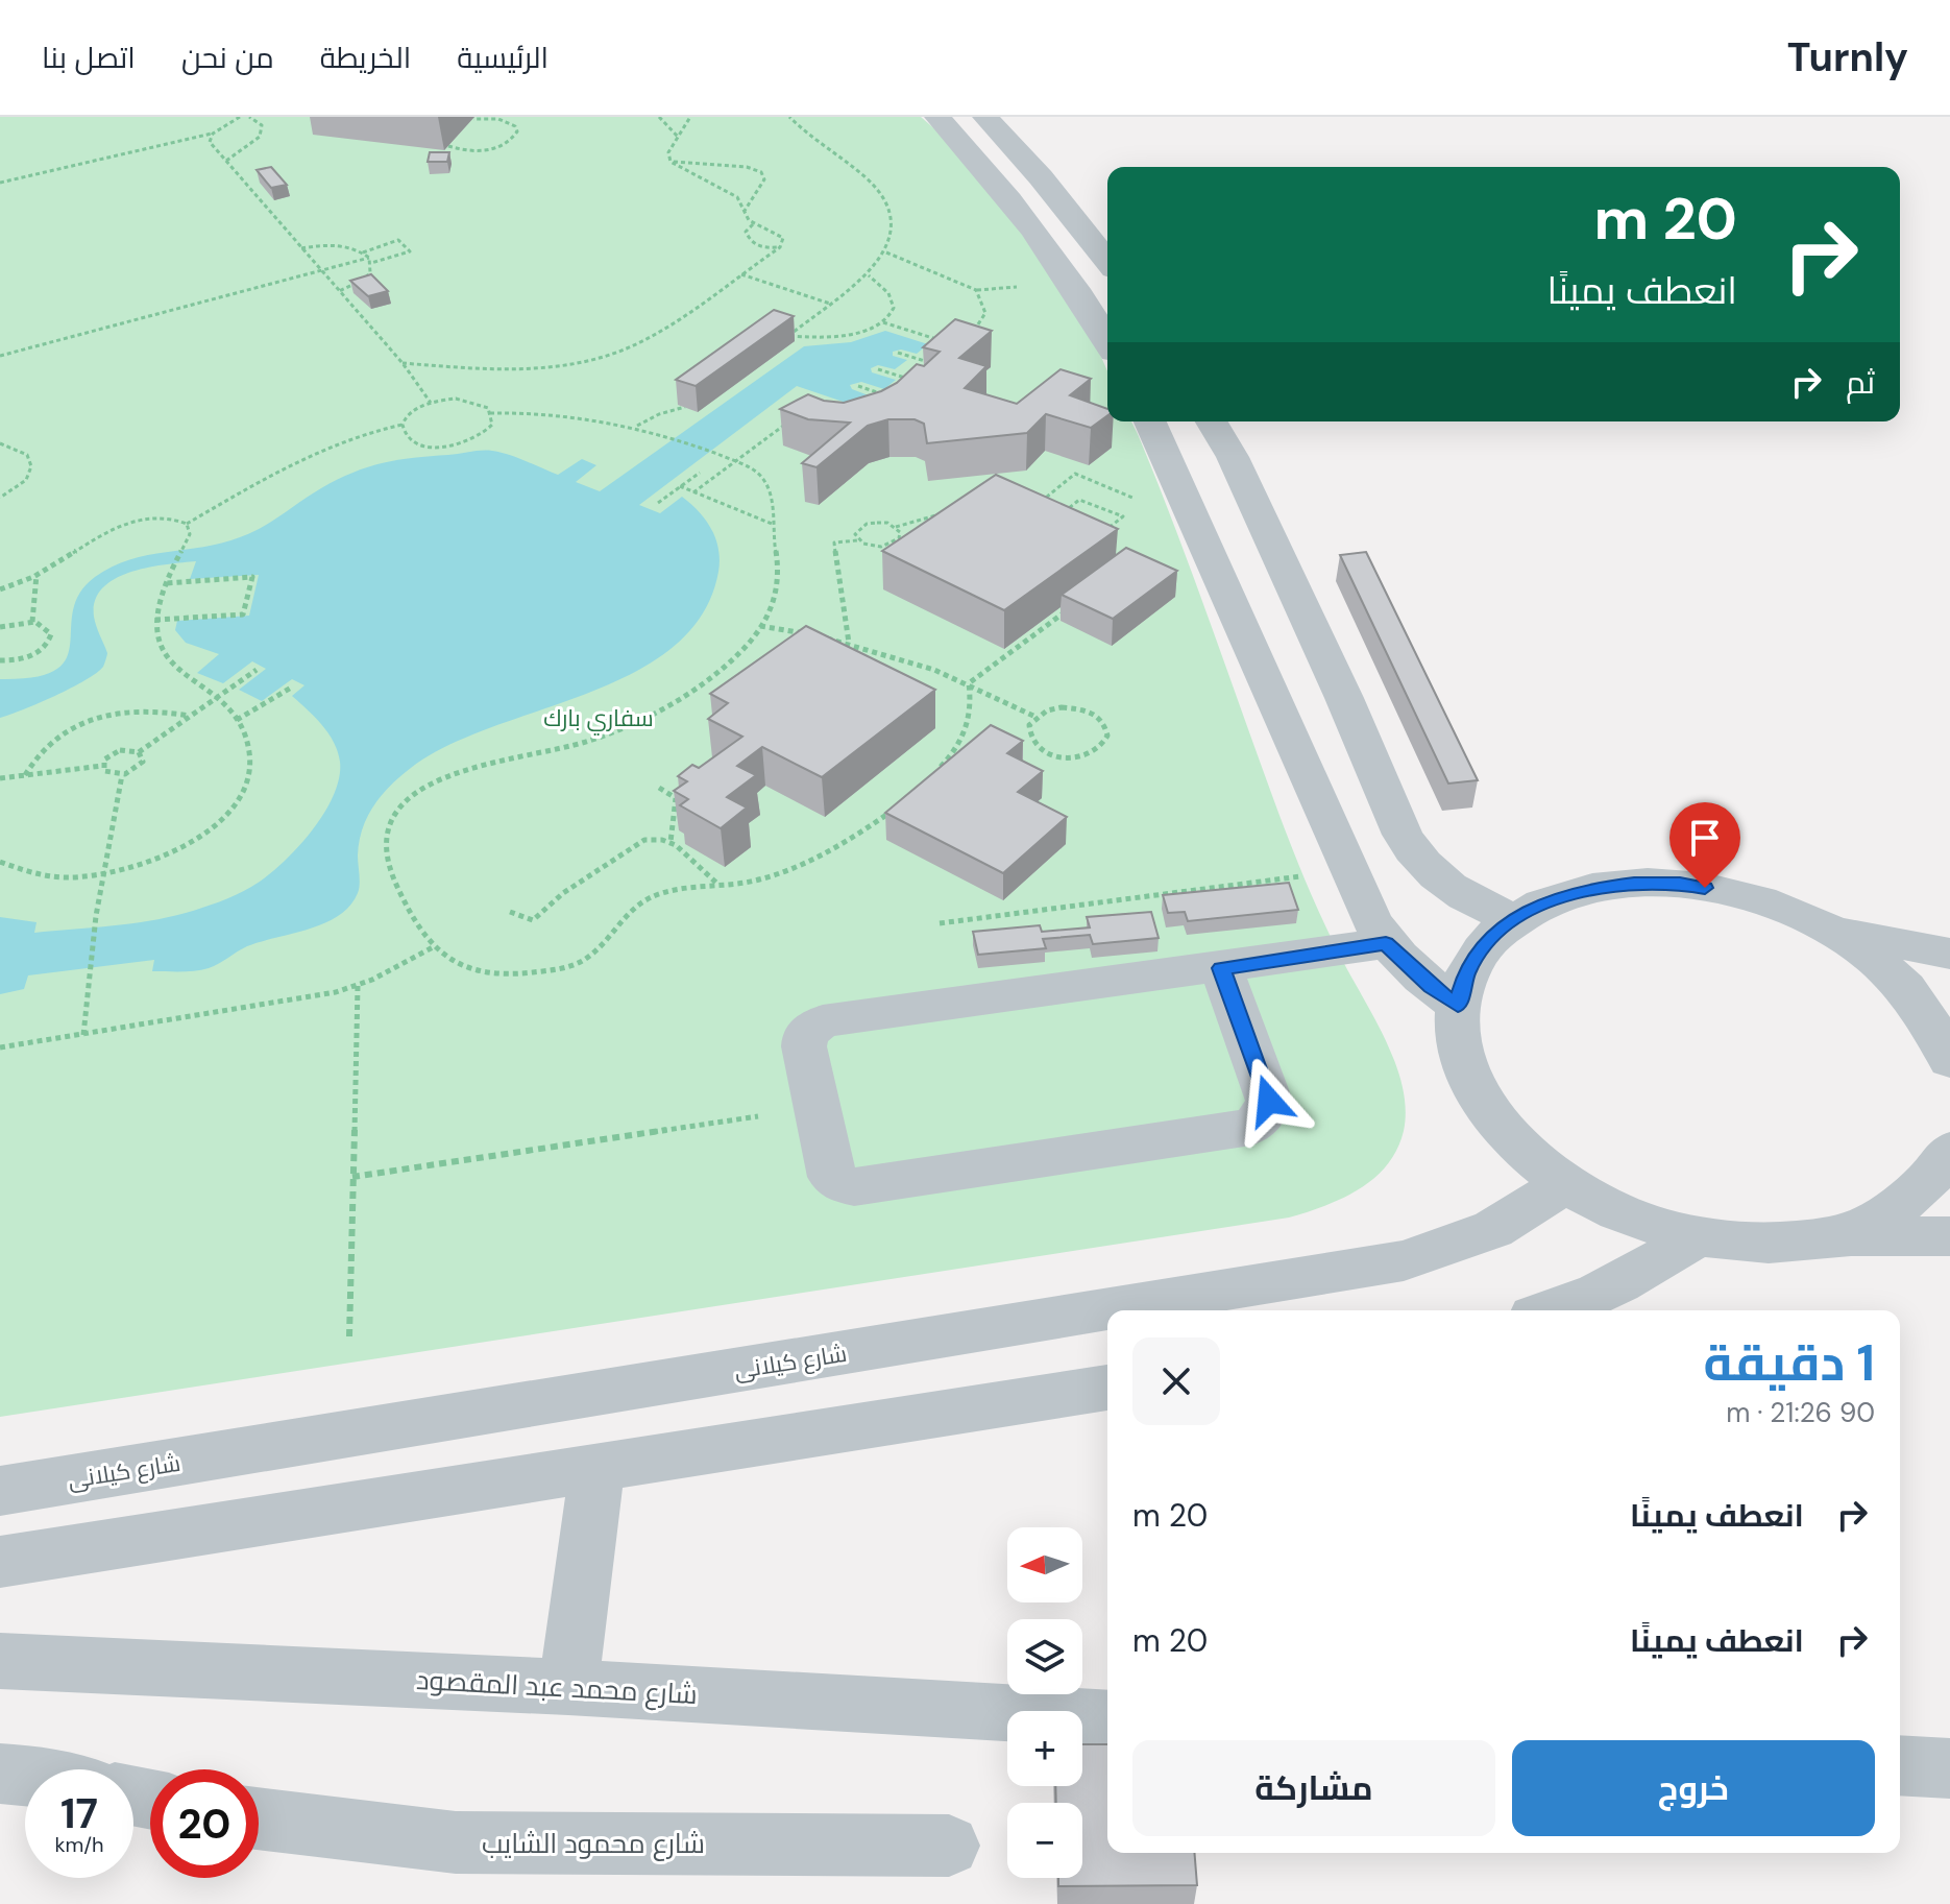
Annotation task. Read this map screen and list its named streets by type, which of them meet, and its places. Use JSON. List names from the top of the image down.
{
  "streets": {
    "street": ["شارع كيلانى", "شارع محمد عبد المقصود", "شارع محمود الشايب"]
  },
  "parks": ["سفاري بارك"],
  "north": "left",
  "page": {
    "header": "Turnly",
    "nav": [
      "الرئيسية",
      "الخريطة",
      "من نحن",
      "اتصل بنا"
    ],
    "turn": ["20 m", "انعطف يمينًا"],
    "then": "ثم",
    "heading": ["1 دقيقة", "90 m · 21:26"],
    "list": [
      {
        "name": "انعطف يمينًا",
        "value": "20 m"
      },
      {
        "name": "انعطف يمينًا",
        "value": "20 m"
      }
    ],
    "map_buttons": ["+", "−"],
    "buttons": ["خروج", "مشاركة"],
    "speed": "17 km/h",
    "limit": "20"
  }
}
